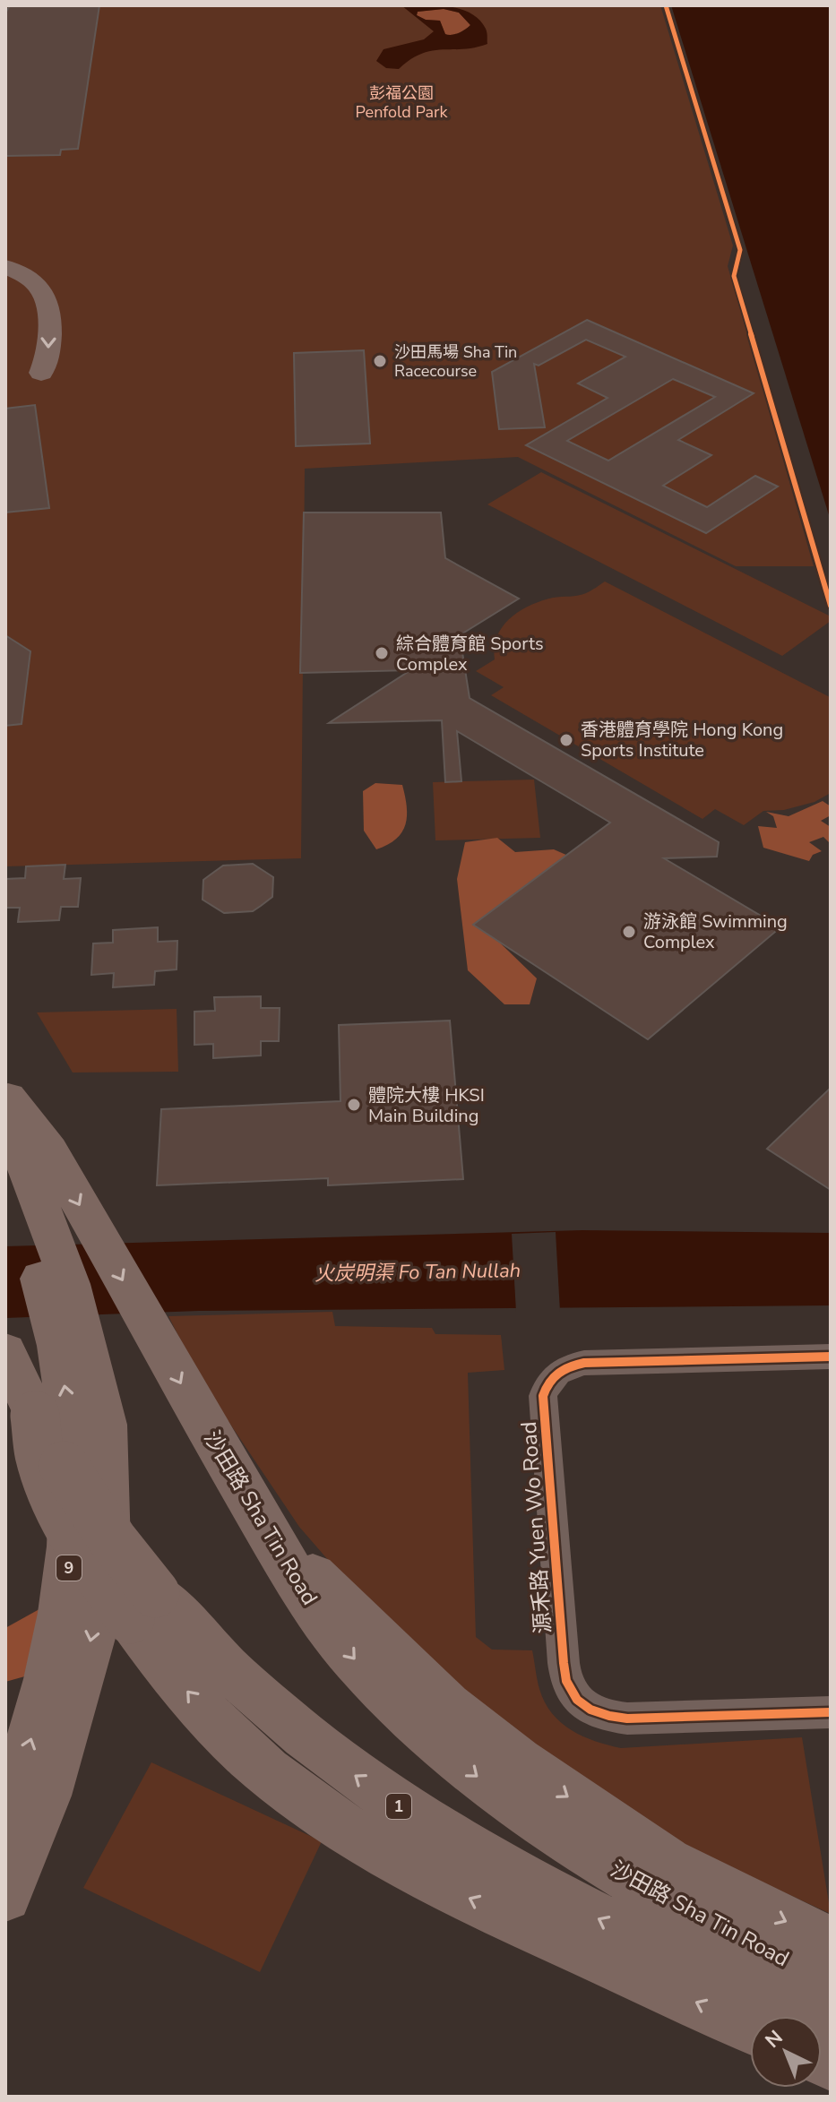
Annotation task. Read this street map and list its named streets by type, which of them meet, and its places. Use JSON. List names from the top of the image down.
{
  "streets": {
    "highway": ["沙田路 Sha Tin Road", "9", "1"],
    "street": ["源禾路 Yuen Wo Road"]
  },
  "crossings": [
    ["沙田路 Sha Tin Road", "9"]
  ],
  "water": ["火炭明渠 Fo Tan Nullah"],
  "parks": ["彭福公園 Penfold Park"],
  "places": [
    "沙田馬場 Sha Tin Racecourse",
    "綜合體育館 Sports Complex",
    "香港體育學院 Hong Kong Sports Institute",
    "游泳館 Swimming Complex",
    "體院大樓 HKSI Main Building"
  ],
  "north": "top left"
}
